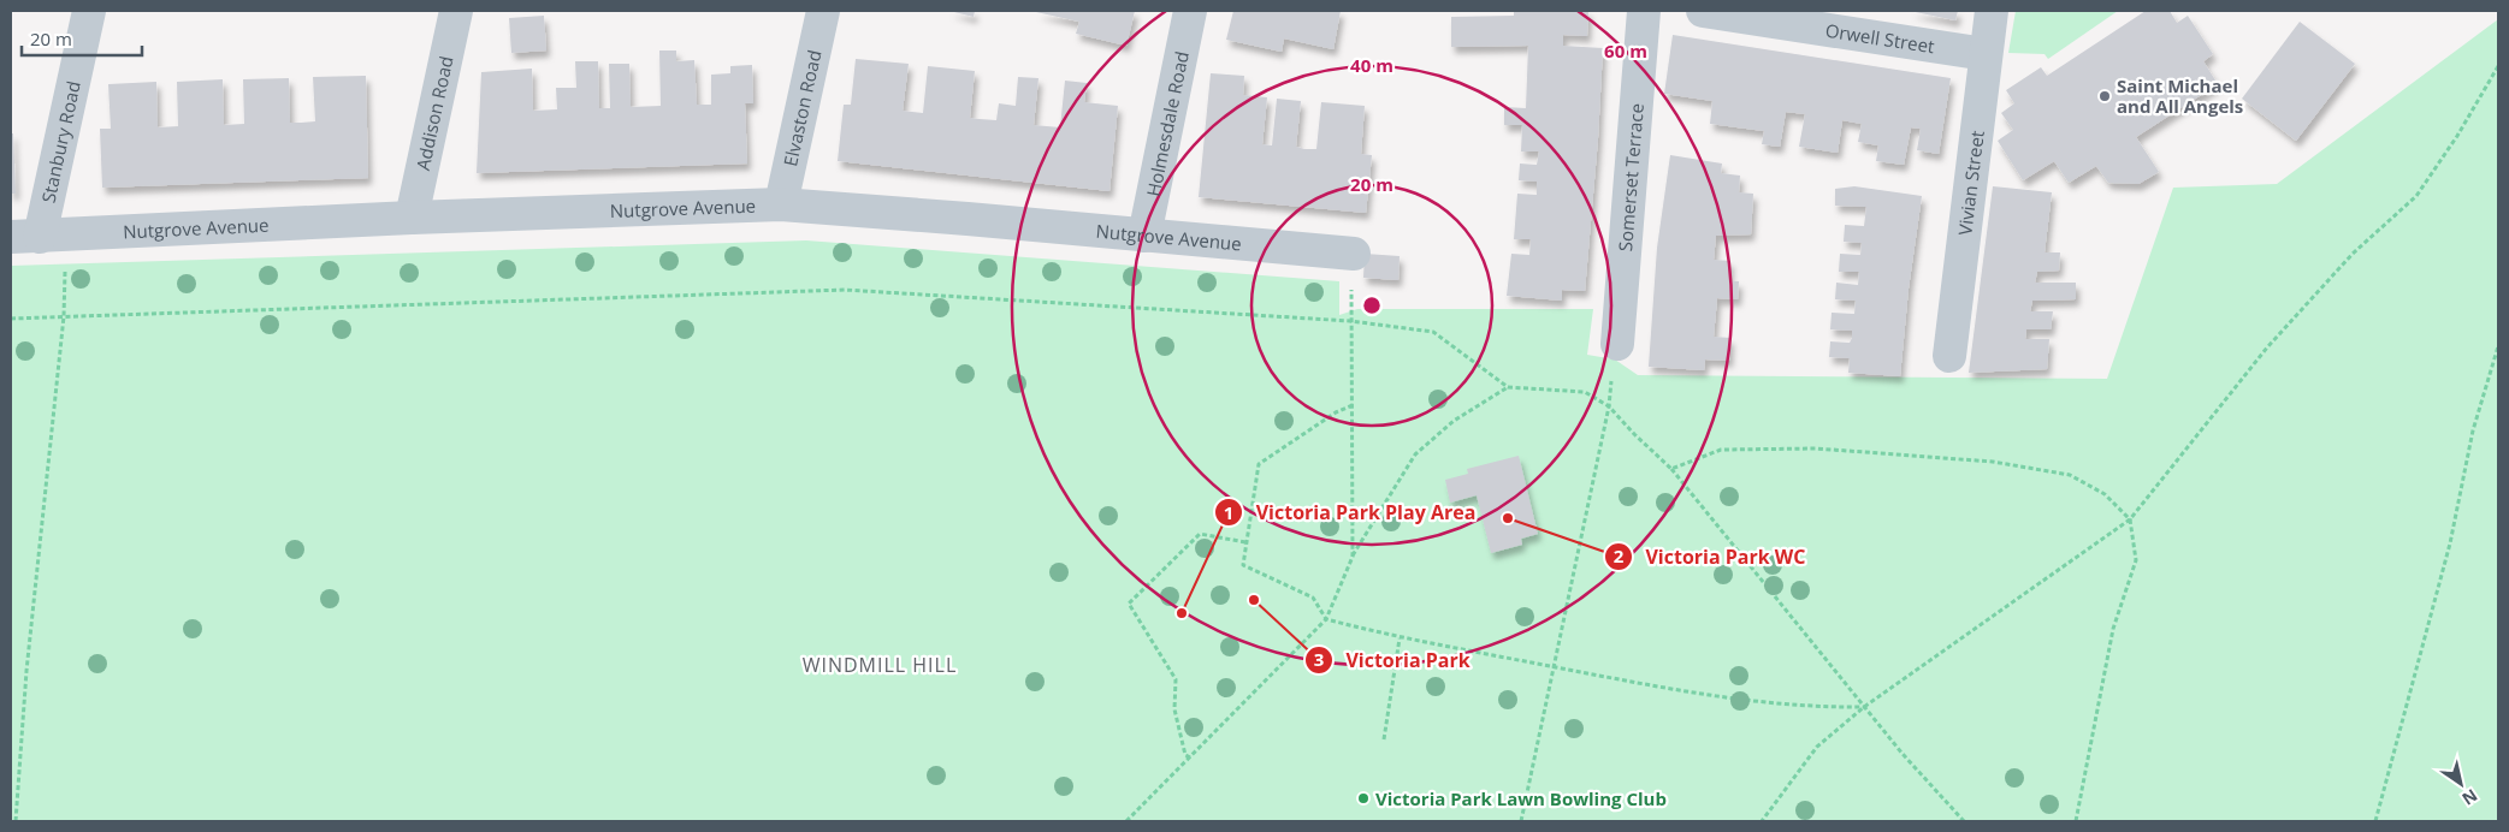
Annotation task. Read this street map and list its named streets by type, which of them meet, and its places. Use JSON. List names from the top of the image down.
{
  "streets": {
    "street": [
      "Orwell Street",
      "Elvaston Road",
      "Addison Road",
      "Holmesdale Road",
      "Stanbury Road",
      "Somerset Terrace",
      "Vivian Street",
      "Nutgrove Avenue"
    ]
  },
  "crossings": [
    ["Orwell Street", "Vivian Street"],
    ["Elvaston Road", "Nutgrove Avenue"],
    ["Addison Road", "Nutgrove Avenue"],
    ["Holmesdale Road", "Nutgrove Avenue"],
    ["Stanbury Road", "Nutgrove Avenue"]
  ],
  "districts": ["WINDMILL HILL"],
  "places": [
    "Saint Michael and All Angels",
    "Victoria Park WC",
    "Victoria Park",
    "Victoria Park Play Area",
    "Victoria Park Lawn Bowling Club"
  ],
  "scale_bar": "20 m",
  "north": "bottom right",
  "rings": ["60 m", "40 m", "20 m"]
}
